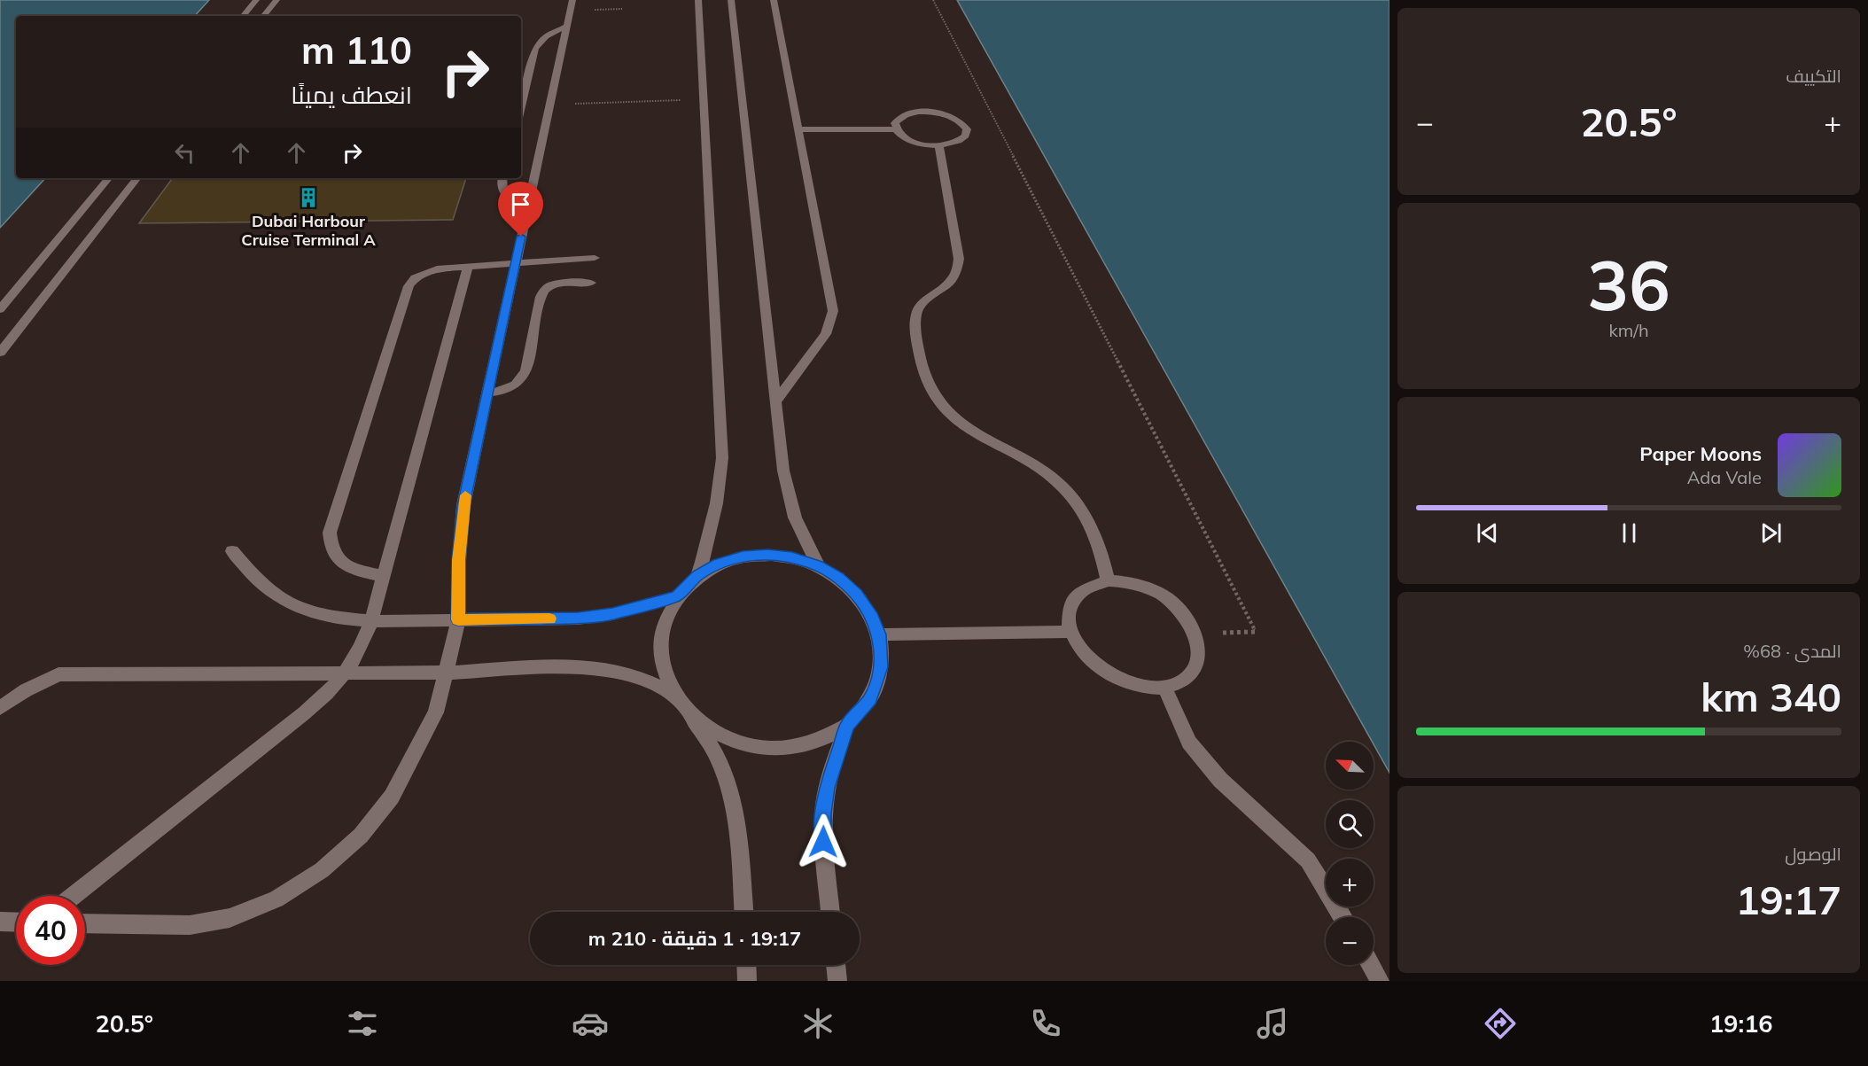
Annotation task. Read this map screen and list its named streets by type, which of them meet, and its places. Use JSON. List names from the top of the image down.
{
  "places": {
    "building": ["Dubai Harbour Cruise Terminal A"]
  },
  "north": "top left",
  "page": {
    "tile": [
      "التكييف",
      ["36", "km/h"],
      ["المدى · 68%", "340 km"],
      ["الوصول", "19:17"]
    ],
    "turn": ["110 m", "انعطف يمينًا"],
    "heat": ["−", "20.5°", "+"],
    "song": ["Paper Moons", "Ada Vale"],
    "map_buttons": ["+", "−"],
    "limit": "40",
    "trip": "19:17 · 1 دقيقة · 210 m",
    "tabs": ["19:16", "20.5°"]
  }
}
